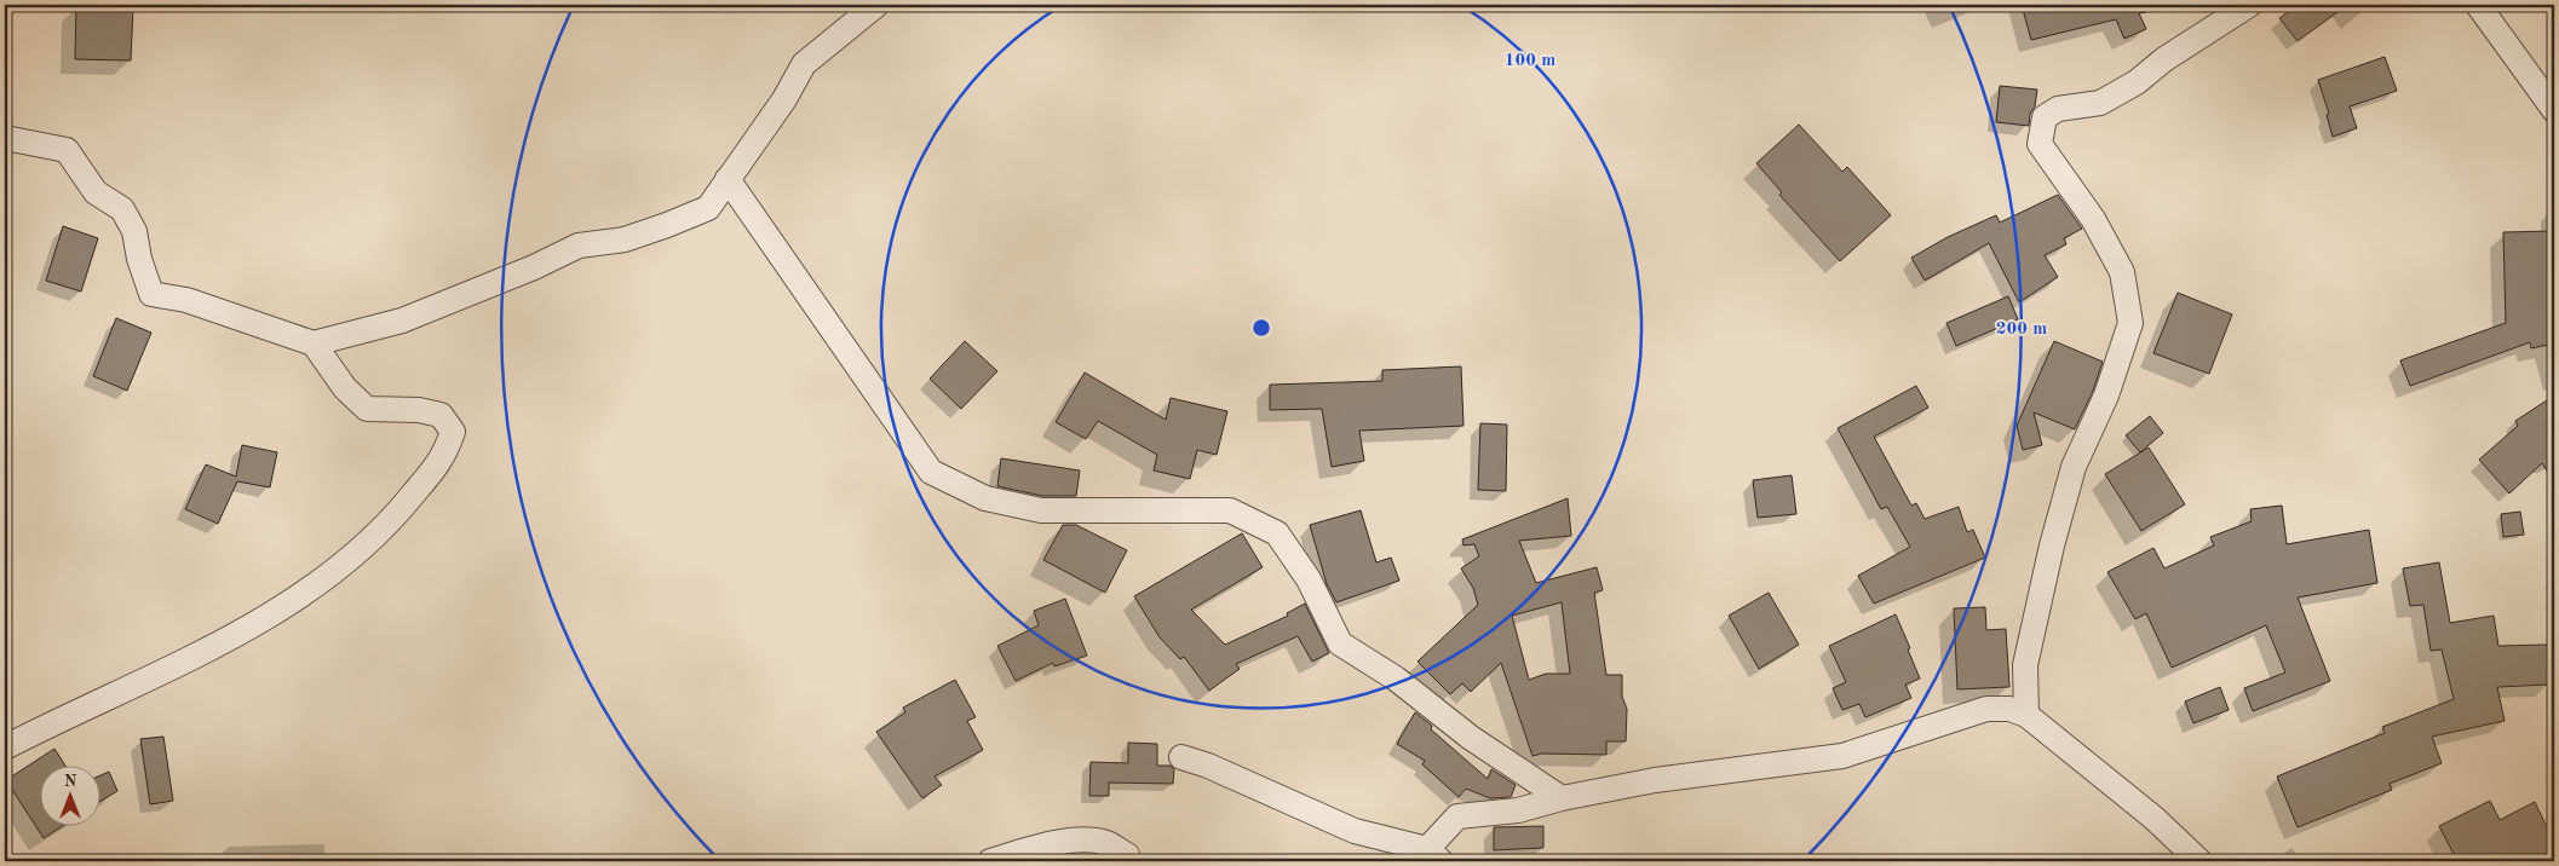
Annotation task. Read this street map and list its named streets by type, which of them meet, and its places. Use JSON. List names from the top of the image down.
{
  "north": "top",
  "rings": ["100 m", "200 m"]
}
